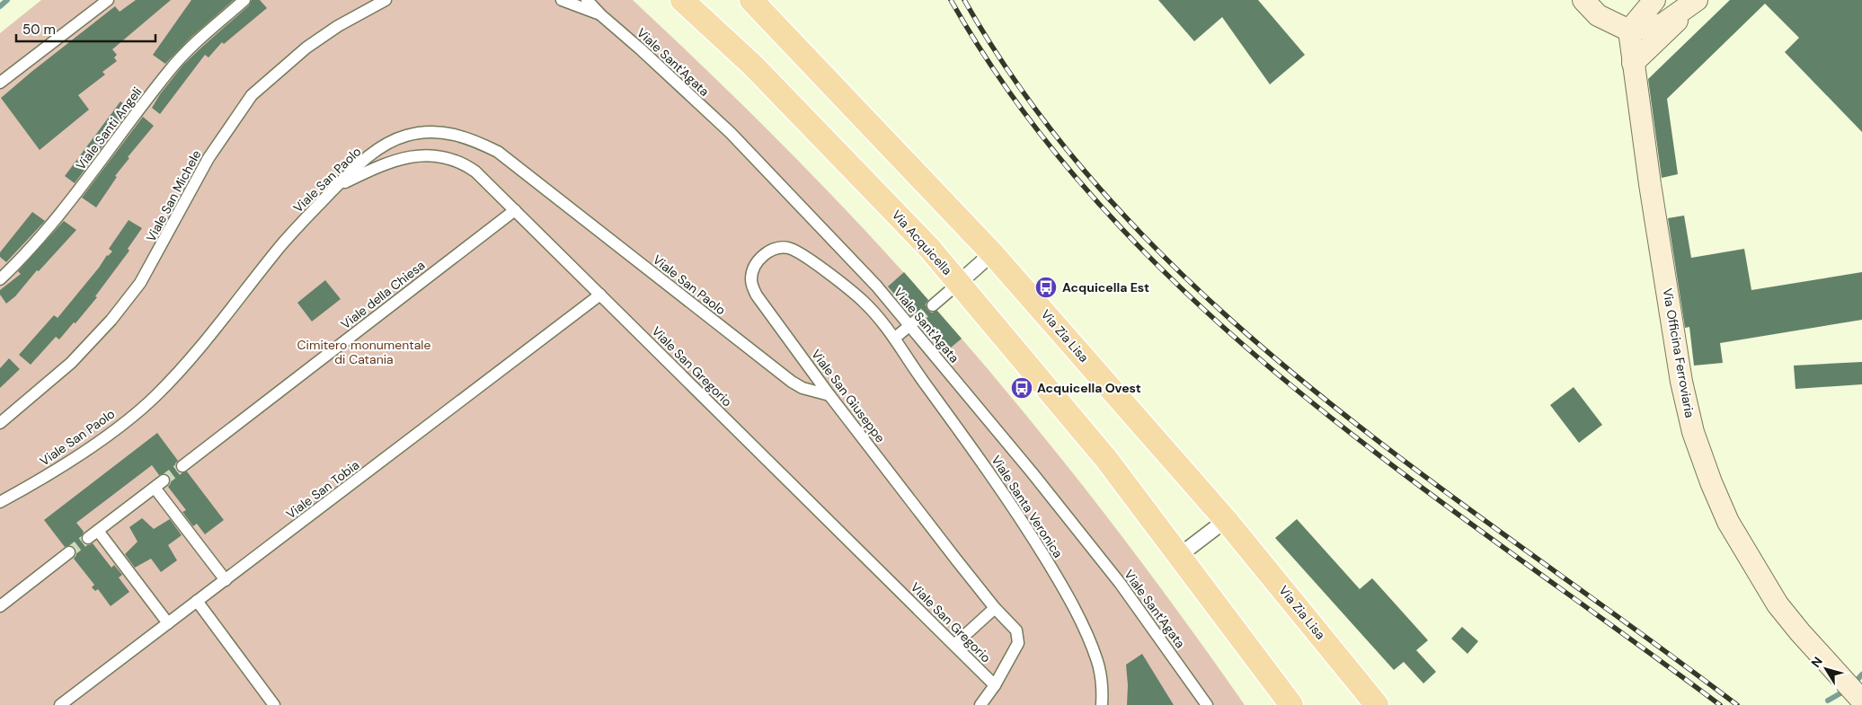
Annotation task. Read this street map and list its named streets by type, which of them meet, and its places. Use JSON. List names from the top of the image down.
{
  "streets": {
    "main road": ["Via Acquicella", "Via Zia Lisa", "Via Officina Ferroviaria"],
    "street": [
      "Viale Sant'Agata",
      "Viale Santi Angeli",
      "Viale San Paolo",
      "Viale San Michele",
      "Viale della Chiesa",
      "Viale San Gregorio",
      "Viale San Giuseppe",
      "Viale San Tobia",
      "Viale Santa Veronica"
    ]
  },
  "crossings": [
    ["Viale San Paolo", "Viale San Gregorio"],
    ["Viale San Paolo", "Viale San Giuseppe"],
    ["Via Acquicella", "Via Zia Lisa"],
    ["Viale della Chiesa", "Viale San Gregorio"],
    ["Viale San Gregorio", "Viale San Giuseppe"],
    ["Viale San Gregorio", "Viale San Tobia"],
    ["Viale San Giuseppe", "Viale Santa Veronica"]
  ],
  "parks": ["Cimitero monumentale di Catania"],
  "places": {
    "bus stop": ["Acquicella Est", "Acquicella Ovest"]
  },
  "scale_bar": "50 m",
  "north": "top left"
}
